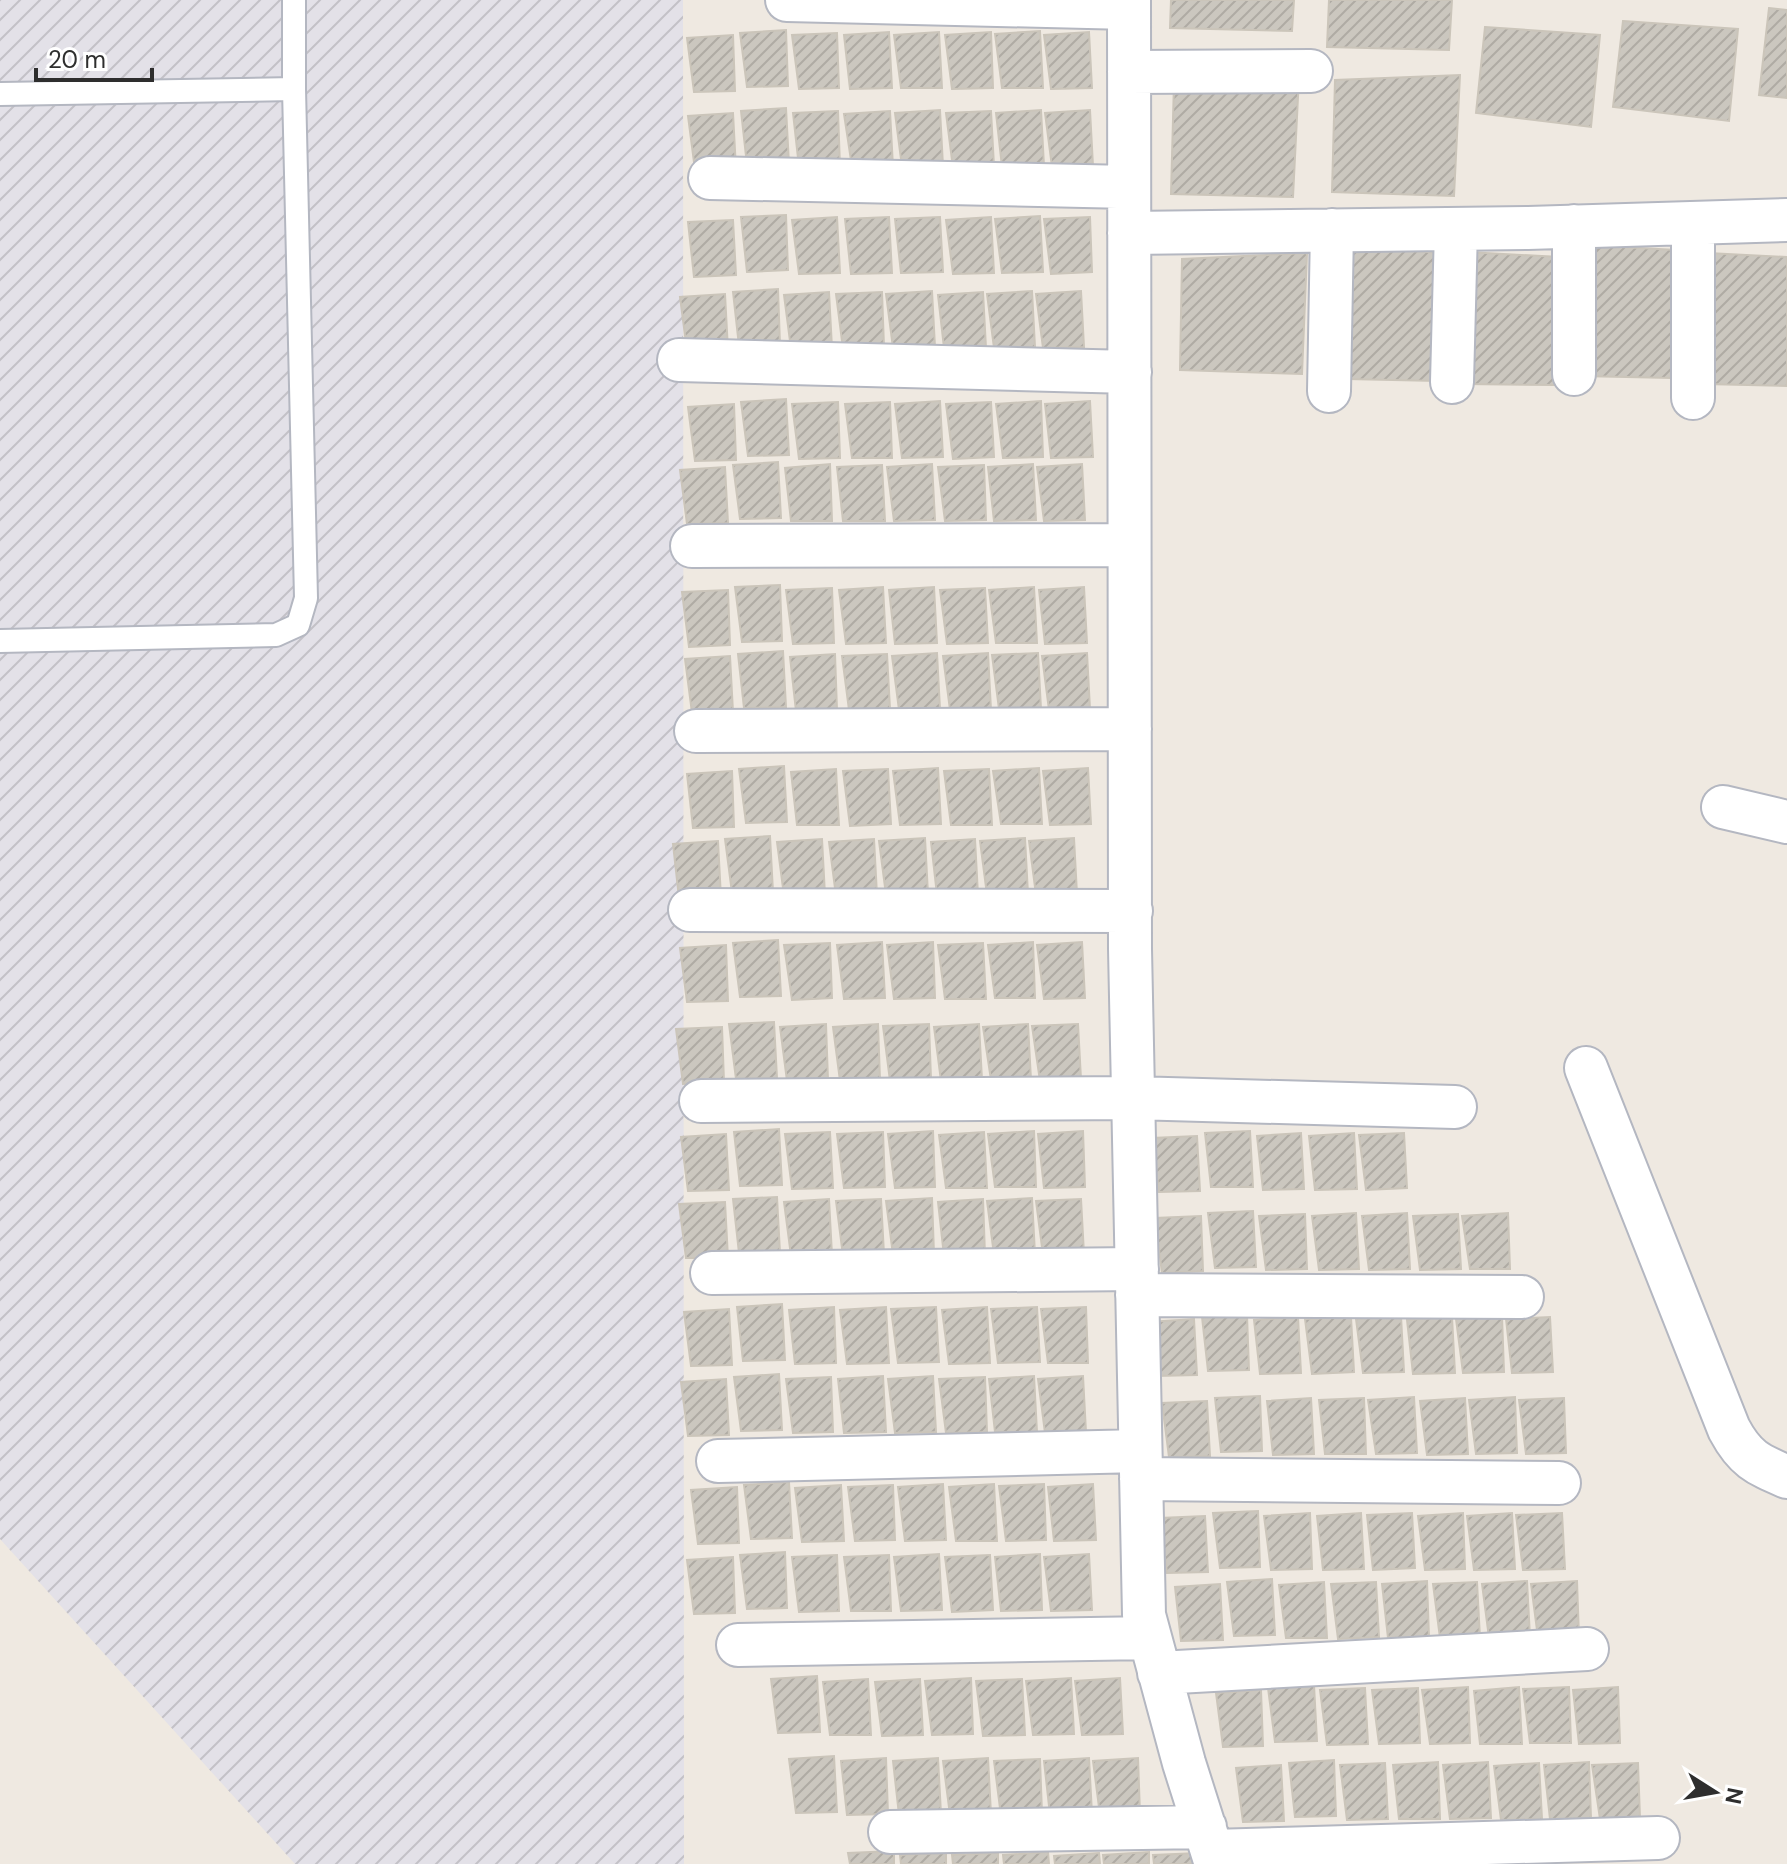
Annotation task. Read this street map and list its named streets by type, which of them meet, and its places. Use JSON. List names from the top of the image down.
{
  "scale_bar": "20 m",
  "north": "right"
}
